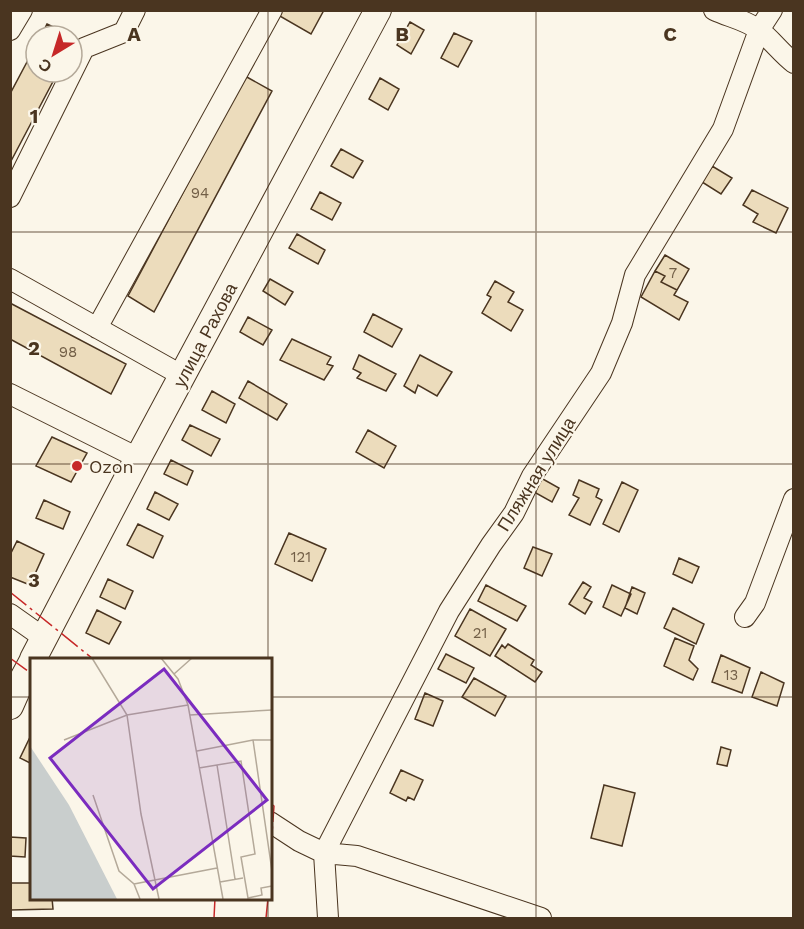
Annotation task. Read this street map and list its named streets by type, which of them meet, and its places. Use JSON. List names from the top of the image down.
{
  "streets": {
    "main road": ["улица Рахова"],
    "street": ["Пляжная улица"]
  },
  "places": ["Ozon"],
  "house_numbers": [
    "94",
    "7",
    "98",
    "121",
    "21",
    "13"
  ],
  "north": "bottom left",
  "grid": {
    "columns": ["A", "B", "C"],
    "rows": ["1", "2", "3"]
  }
}
